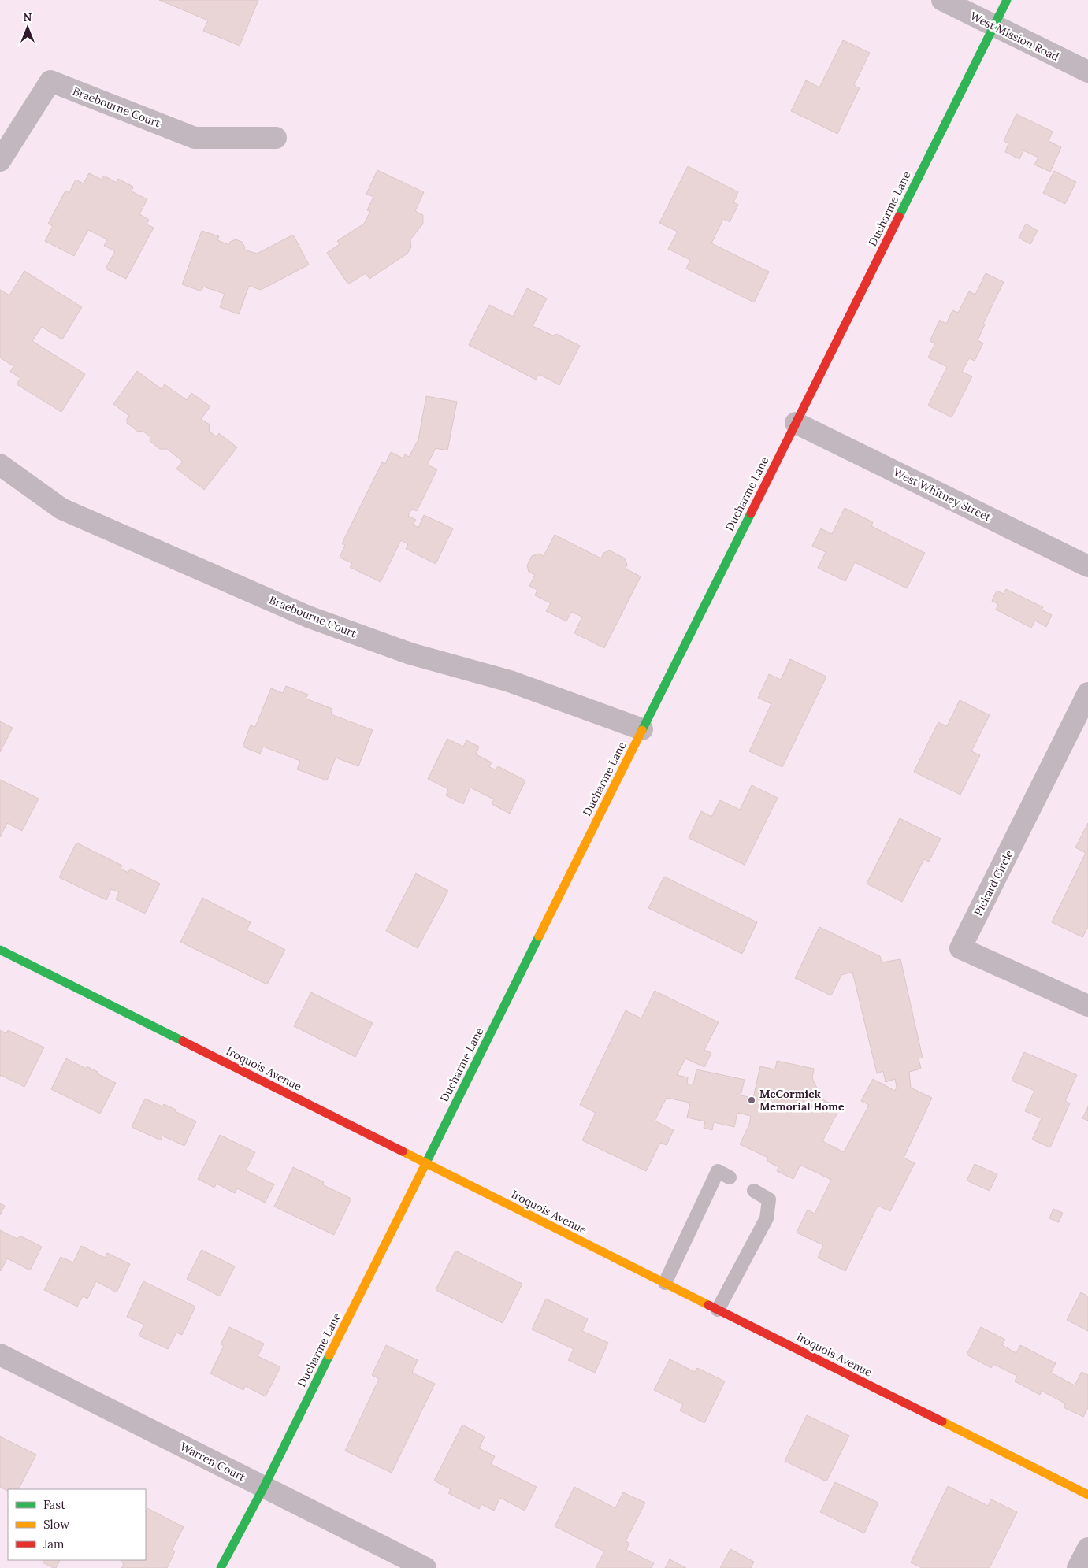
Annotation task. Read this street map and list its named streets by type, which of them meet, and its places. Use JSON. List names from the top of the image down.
{
  "streets": {
    "street": [
      "West Mission Road",
      "Braebourne Court",
      "Ducharme Lane",
      "West Whitney Street",
      "Pickard Circle",
      "Iroquois Avenue",
      "Warren Court"
    ]
  },
  "crossings": [
    ["West Mission Road", "Ducharme Lane"],
    ["Braebourne Court", "Ducharme Lane"],
    ["Ducharme Lane", "West Whitney Street"],
    ["Ducharme Lane", "Iroquois Avenue"],
    ["Ducharme Lane", "Warren Court"]
  ],
  "places": ["McCormick Memorial Home"],
  "legend": ["Fast", "Slow", "Jam"],
  "north": "top"
}
